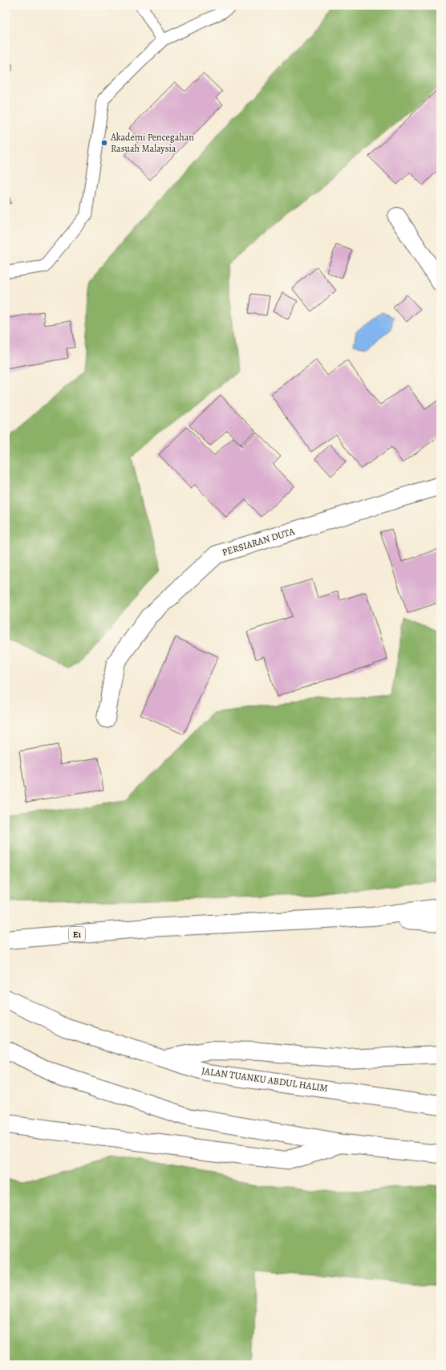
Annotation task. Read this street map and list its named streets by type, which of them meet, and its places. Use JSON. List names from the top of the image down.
{
  "streets": {
    "main road": ["PERSIARAN DUTA", "E1", "JALAN TUANKU ABDUL HALIM"]
  },
  "places": ["Akademi Pencegahan Rasuah Malaysia"]
}
